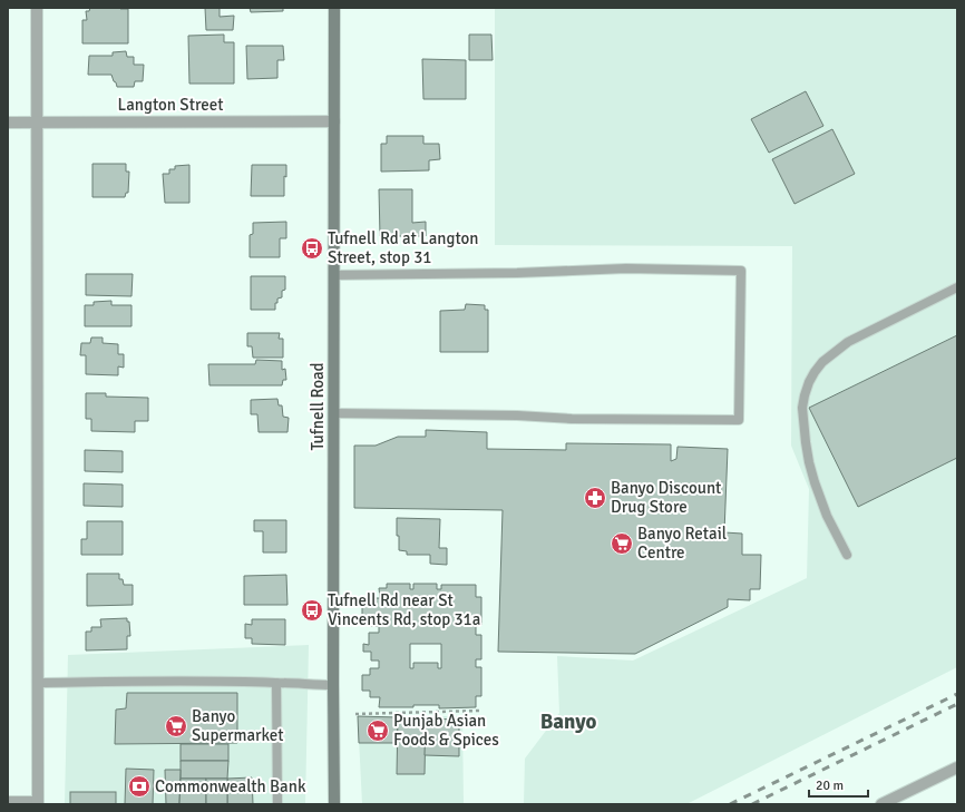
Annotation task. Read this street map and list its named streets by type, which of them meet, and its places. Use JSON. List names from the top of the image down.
{
  "streets": {
    "street": ["Langton Street", "Tufnell Road"]
  },
  "crossings": [
    ["Langton Street", "Tufnell Road"]
  ],
  "districts": ["Banyo"],
  "places": {
    "bus stop": ["Tufnell Rd at Langton Street, stop 31", "Tufnell Rd near St Vincents Rd, stop 31a"],
    "pharmacy": ["Banyo Discount Drug Store"],
    "supermarket": ["Banyo Retail Centre", "Banyo Supermarket", "Punjab Asian Foods & Spices"],
    "bank": ["Commonwealth Bank"]
  },
  "scale_bar": "20 m"
}
